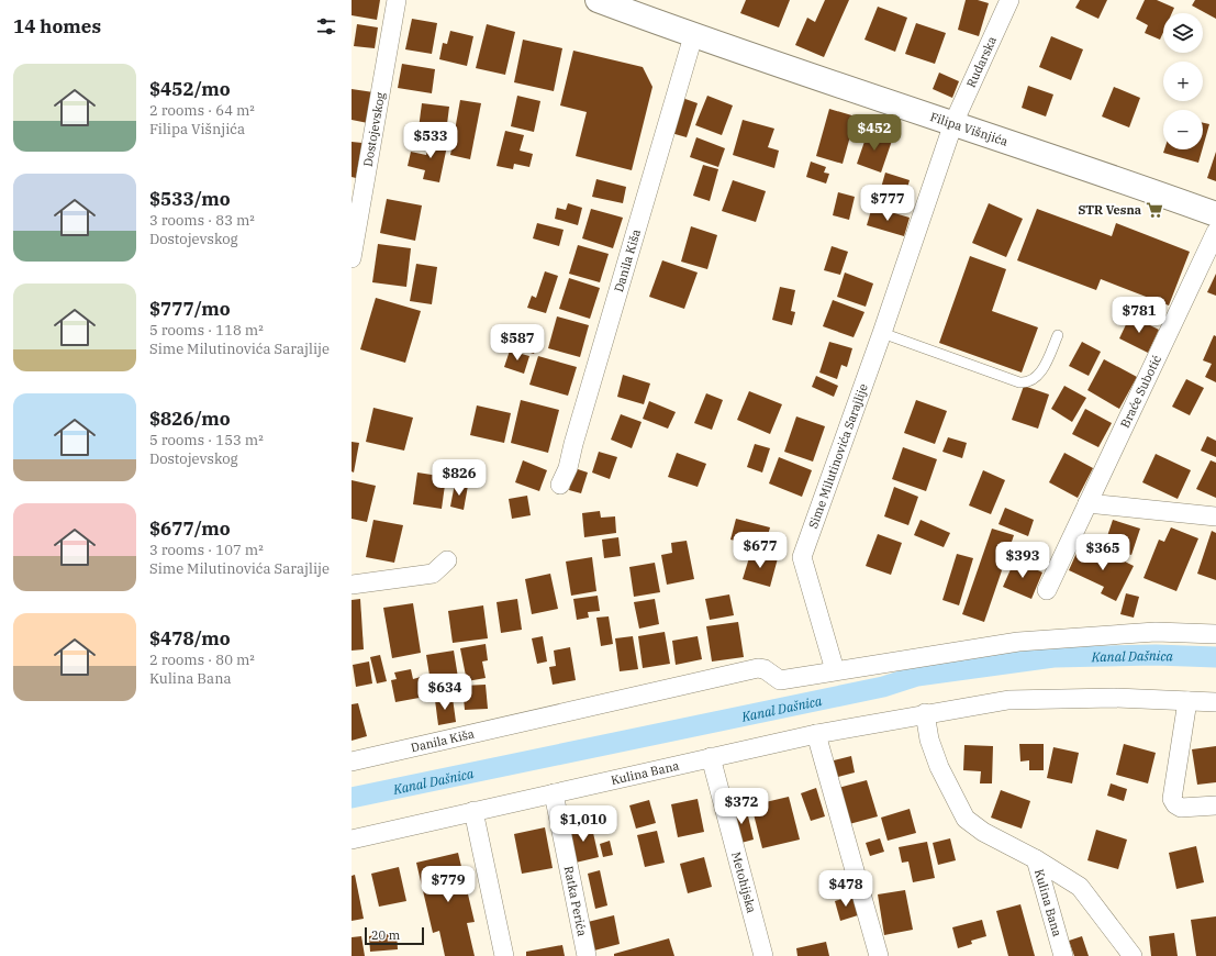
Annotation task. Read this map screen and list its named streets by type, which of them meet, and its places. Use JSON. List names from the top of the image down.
{
  "streets": {
    "main road": ["Filipa Višnjića"],
    "street": [
      "Rudarska",
      "Dostojevskog",
      "Danila Kiša",
      "Braće Subotić",
      "Sime Milutinovića Sarajlije",
      "Kulina Bana",
      "Metohijska",
      "Ratka Perića"
    ]
  },
  "crossings": [
    ["Rudarska", "Filipa Višnjića"],
    ["Rudarska", "Sime Milutinovića Sarajlije"],
    ["Filipa Višnjića", "Danila Kiša"],
    ["Filipa Višnjića", "Sime Milutinovića Sarajlije"],
    ["Danila Kiša", "Sime Milutinovića Sarajlije"],
    ["Kulina Bana", "Metohijska"],
    ["Kulina Bana", "Ratka Perića"]
  ],
  "water": ["Kanal Dašnica"],
  "places": {
    "supermarket": ["STR Vesna"]
  },
  "scale_bar": "20 m",
  "page": {
    "heading": "14 homes",
    "map_buttons": ["+", "−"],
    "list": [
      {
        "name": "$452/mo",
        "note": "2 rooms · 64 m² · Filipa Višnjića"
      },
      {
        "name": "$533/mo",
        "note": "3 rooms · 83 m² · Dostojevskog"
      },
      {
        "name": "$777/mo",
        "note": "5 rooms · 118 m² · Sime Milutinovića Sarajlije"
      },
      {
        "name": "$826/mo",
        "note": "5 rooms · 153 m² · Dostojevskog"
      },
      {
        "name": "$677/mo",
        "note": "3 rooms · 107 m² · Sime Milutinovića Sarajlije"
      },
      {
        "name": "$478/mo",
        "note": "2 rooms · 80 m² · Kulina Bana"
      }
    ],
    "price": [
      "$452",
      "$533",
      "$777",
      "$781",
      "$587",
      "$826",
      "$677",
      "$365",
      "$393",
      "$634",
      "$372",
      "$1,010",
      "$779",
      "$478"
    ],
    "scale": "20 m"
  }
}
